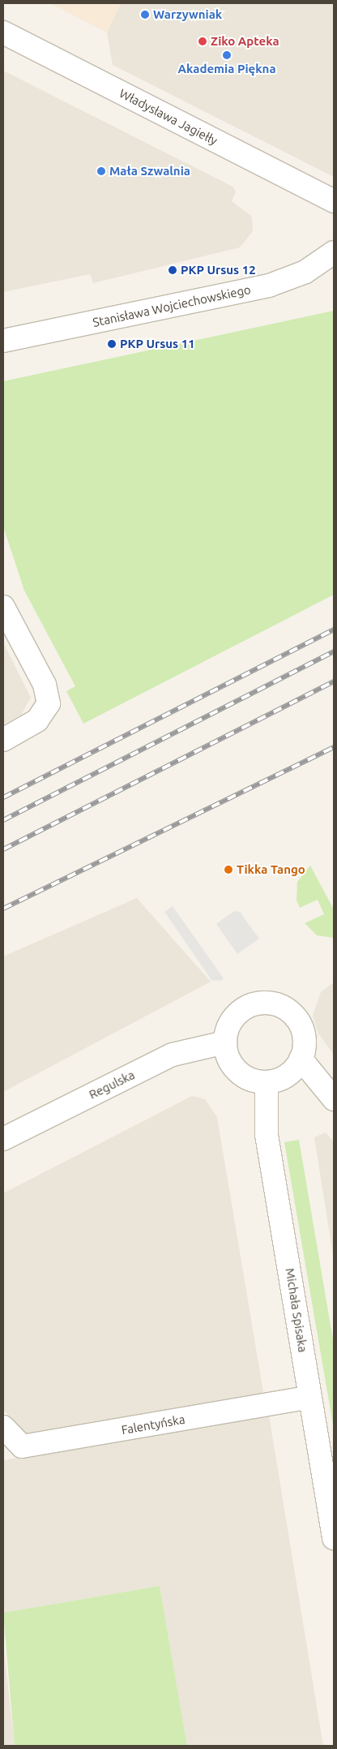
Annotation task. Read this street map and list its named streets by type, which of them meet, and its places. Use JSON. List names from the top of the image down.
{
  "streets": {
    "street": [
      "Władysława Jagiełły",
      "Stanisława Wojciechowskiego",
      "Regulska",
      "Michała Spisaka",
      "Falentyńska"
    ]
  },
  "crossings": [
    ["Regulska", "Michała Spisaka"],
    ["Michała Spisaka", "Falentyńska"]
  ],
  "places": [
    "Warzywniak",
    "Ziko Apteka",
    "Akademia Piękna",
    "Mała Szwalnia",
    "PKP Ursus 12",
    "PKP Ursus 11",
    "Tikka Tango"
  ]
}
